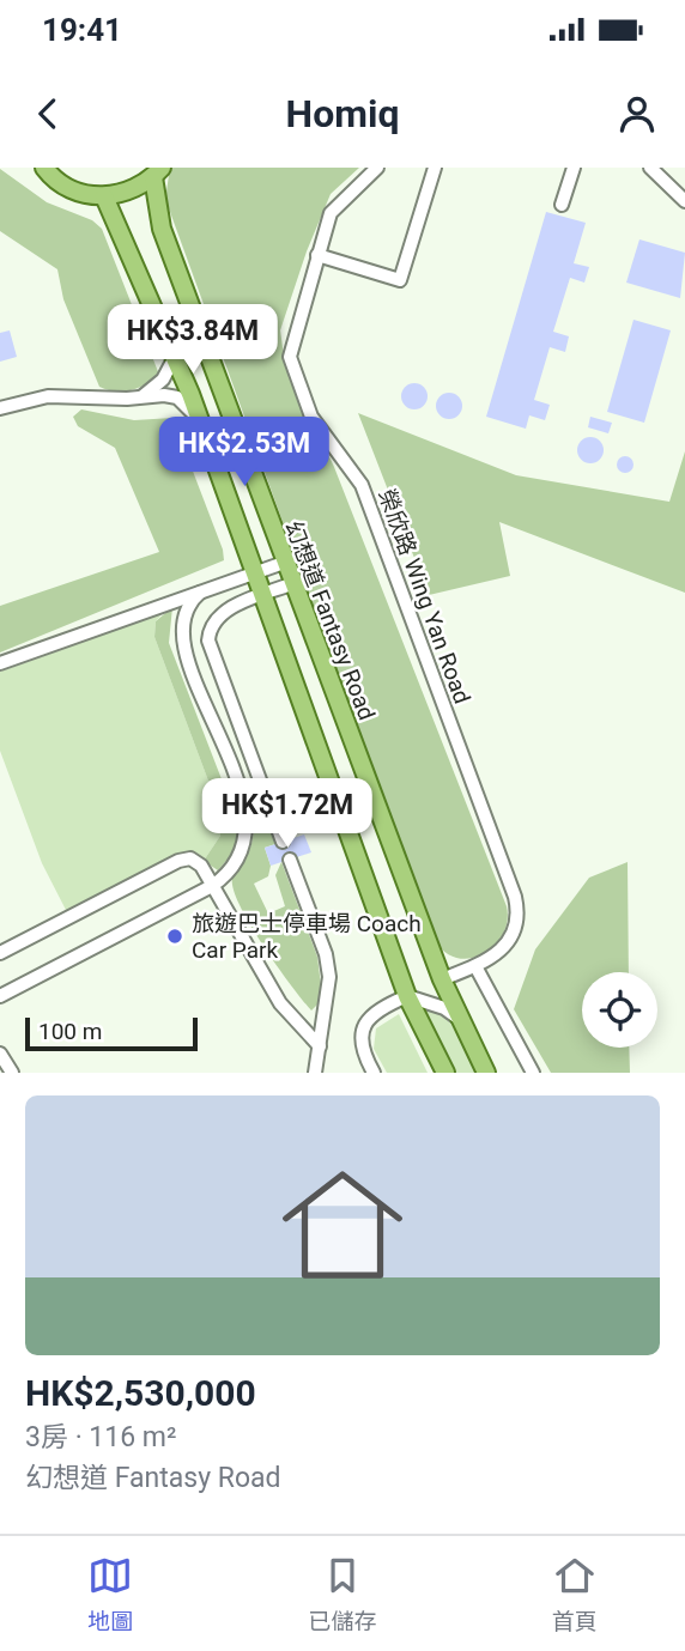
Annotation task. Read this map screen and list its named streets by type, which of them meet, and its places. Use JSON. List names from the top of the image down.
{
  "streets": {
    "main road": ["幻想道 Fantasy Road"],
    "street": ["榮欣路 Wing Yan Road"]
  },
  "crossings": [
    ["榮欣路 Wing Yan Road", "幻想道 Fantasy Road"]
  ],
  "places": ["旅遊巴士停車場 Coach Car Park"],
  "scale_bar": "100 m",
  "page": {
    "status": "19:41",
    "header": "Homiq",
    "price": ["HK$3.84M", "HK$2.53M", "HK$1.72M"],
    "scale": "100 m",
    "list": [
      {
        "name": "HK$2,530,000",
        "note": "3房 · 116 m² · 幻想道 Fantasy Road"
      }
    ],
    "tabs": ["地圖", "已儲存", "首頁"]
  }
}
